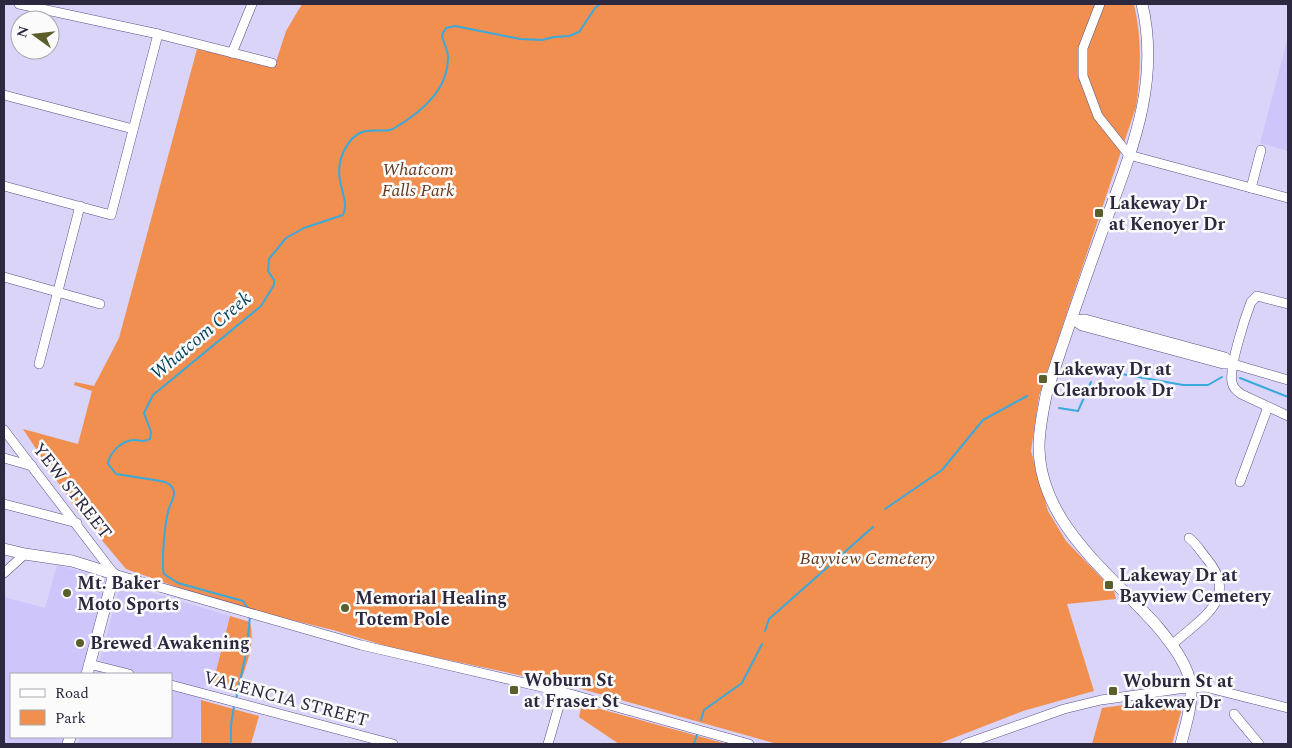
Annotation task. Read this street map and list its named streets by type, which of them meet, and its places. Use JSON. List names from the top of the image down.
{
  "streets": {
    "street": ["YEW STREET", "VALENCIA STREET"]
  },
  "water": ["Whatcom Creek"],
  "parks": ["Whatcom Falls Park", "Bayview Cemetery"],
  "places": {
    "transit": [
      "Lakeway Dr at Kenoyer Dr",
      "Lakeway Dr at Clearbrook Dr",
      "Lakeway Dr at Bayview Cemetery",
      "Woburn St at Fraser St",
      "Woburn St at Lakeway Dr"
    ],
    "other": ["Mt. Baker Moto Sports", "Memorial Healing Totem Pole", "Brewed Awakening"]
  },
  "legend": ["Road", "Park"],
  "north": "left"
}
